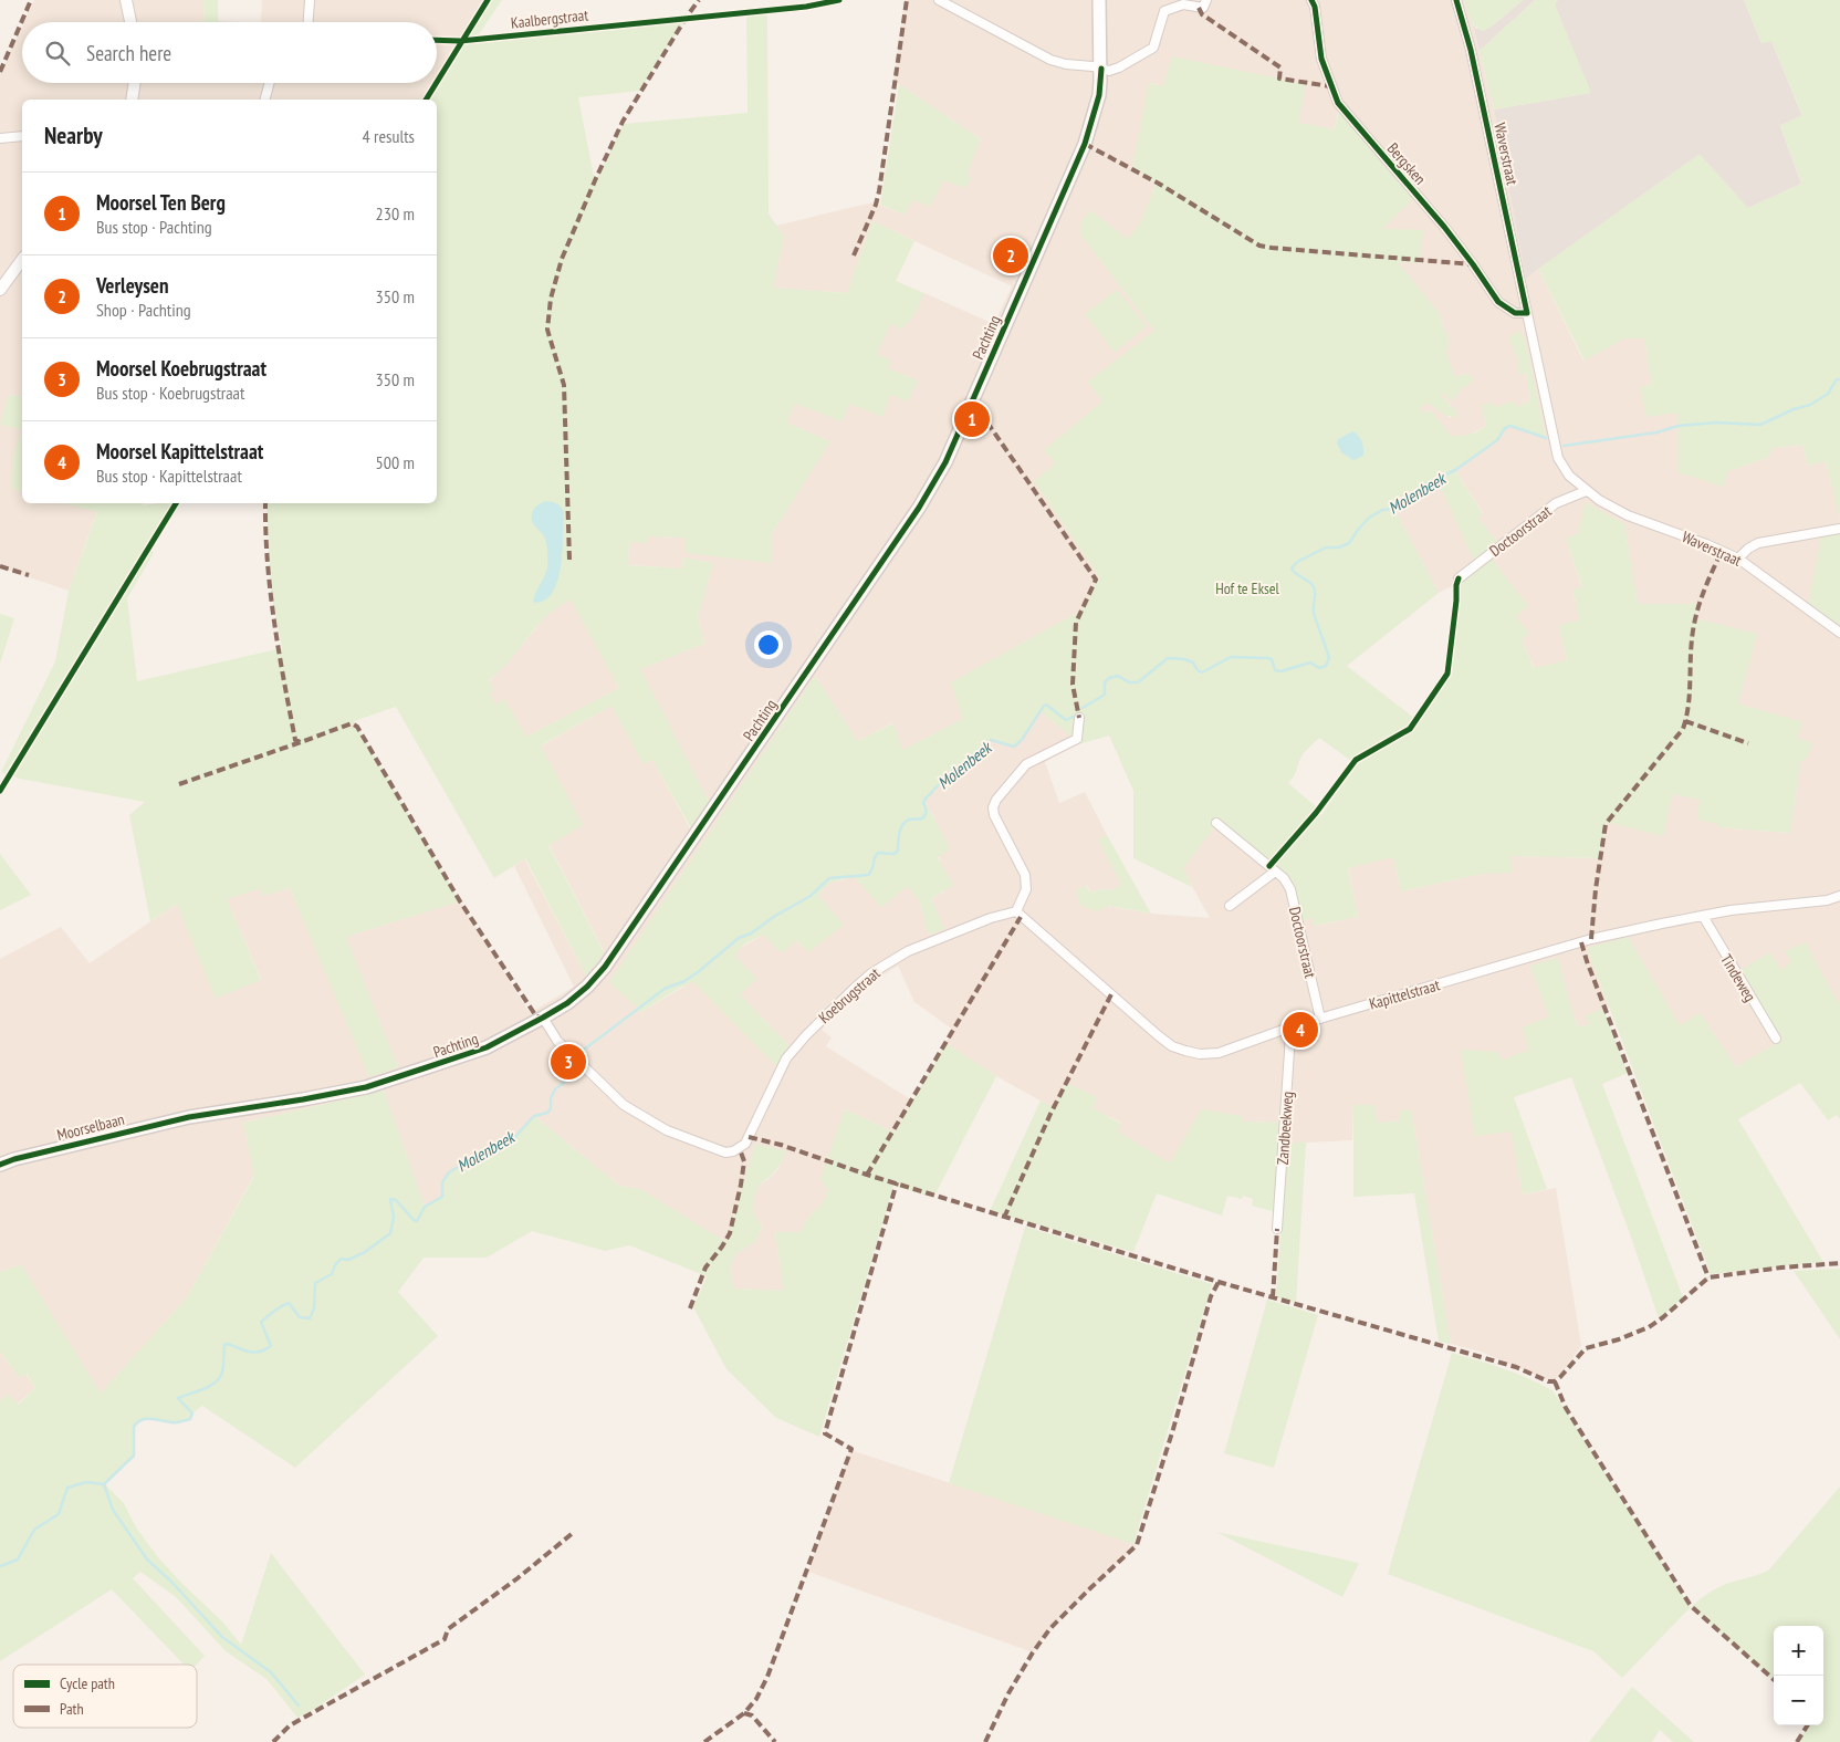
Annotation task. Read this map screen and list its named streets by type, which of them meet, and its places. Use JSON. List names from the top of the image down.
{
  "streets": {
    "main road": ["Pachting", "Moorselbaan"],
    "street": [
      "Waverstraat",
      "Bergsken",
      "Doctoorstraat",
      "Tindeweg",
      "Kapittelstraat",
      "Koebrugstraat",
      "Zandbeekweg"
    ],
    "cycle path": ["Kaalbergstraat"]
  },
  "crossings": [
    ["Waverstraat", "Bergsken"],
    ["Waverstraat", "Doctoorstraat"],
    ["Pachting", "Koebrugstraat"],
    ["Pachting", "Moorselbaan"],
    ["Doctoorstraat", "Kapittelstraat"],
    ["Tindeweg", "Kapittelstraat"],
    ["Kapittelstraat", "Koebrugstraat"],
    ["Kapittelstraat", "Zandbeekweg"]
  ],
  "water": ["Molenbeek"],
  "parks": ["Hof te Eksel"],
  "legend": ["Cycle path", "Path"],
  "page": {
    "search": "Search here",
    "heading": ["Nearby", "4 results"],
    "list": [
      {
        "mark": "1",
        "name": "Moorsel Ten Berg",
        "note": "Bus stop · Pachting",
        "value": "230 m"
      },
      {
        "mark": "2",
        "name": "Verleysen",
        "note": "Shop · Pachting",
        "value": "350 m"
      },
      {
        "mark": "3",
        "name": "Moorsel Koebrugstraat",
        "note": "Bus stop · Koebrugstraat",
        "value": "350 m"
      },
      {
        "mark": "4",
        "name": "Moorsel Kapittelstraat",
        "note": "Bus stop · Kapittelstraat",
        "value": "500 m"
      }
    ],
    "pins": [
      "2",
      "1",
      "4",
      "3"
    ],
    "map_buttons": ["+", "−"]
  }
}
